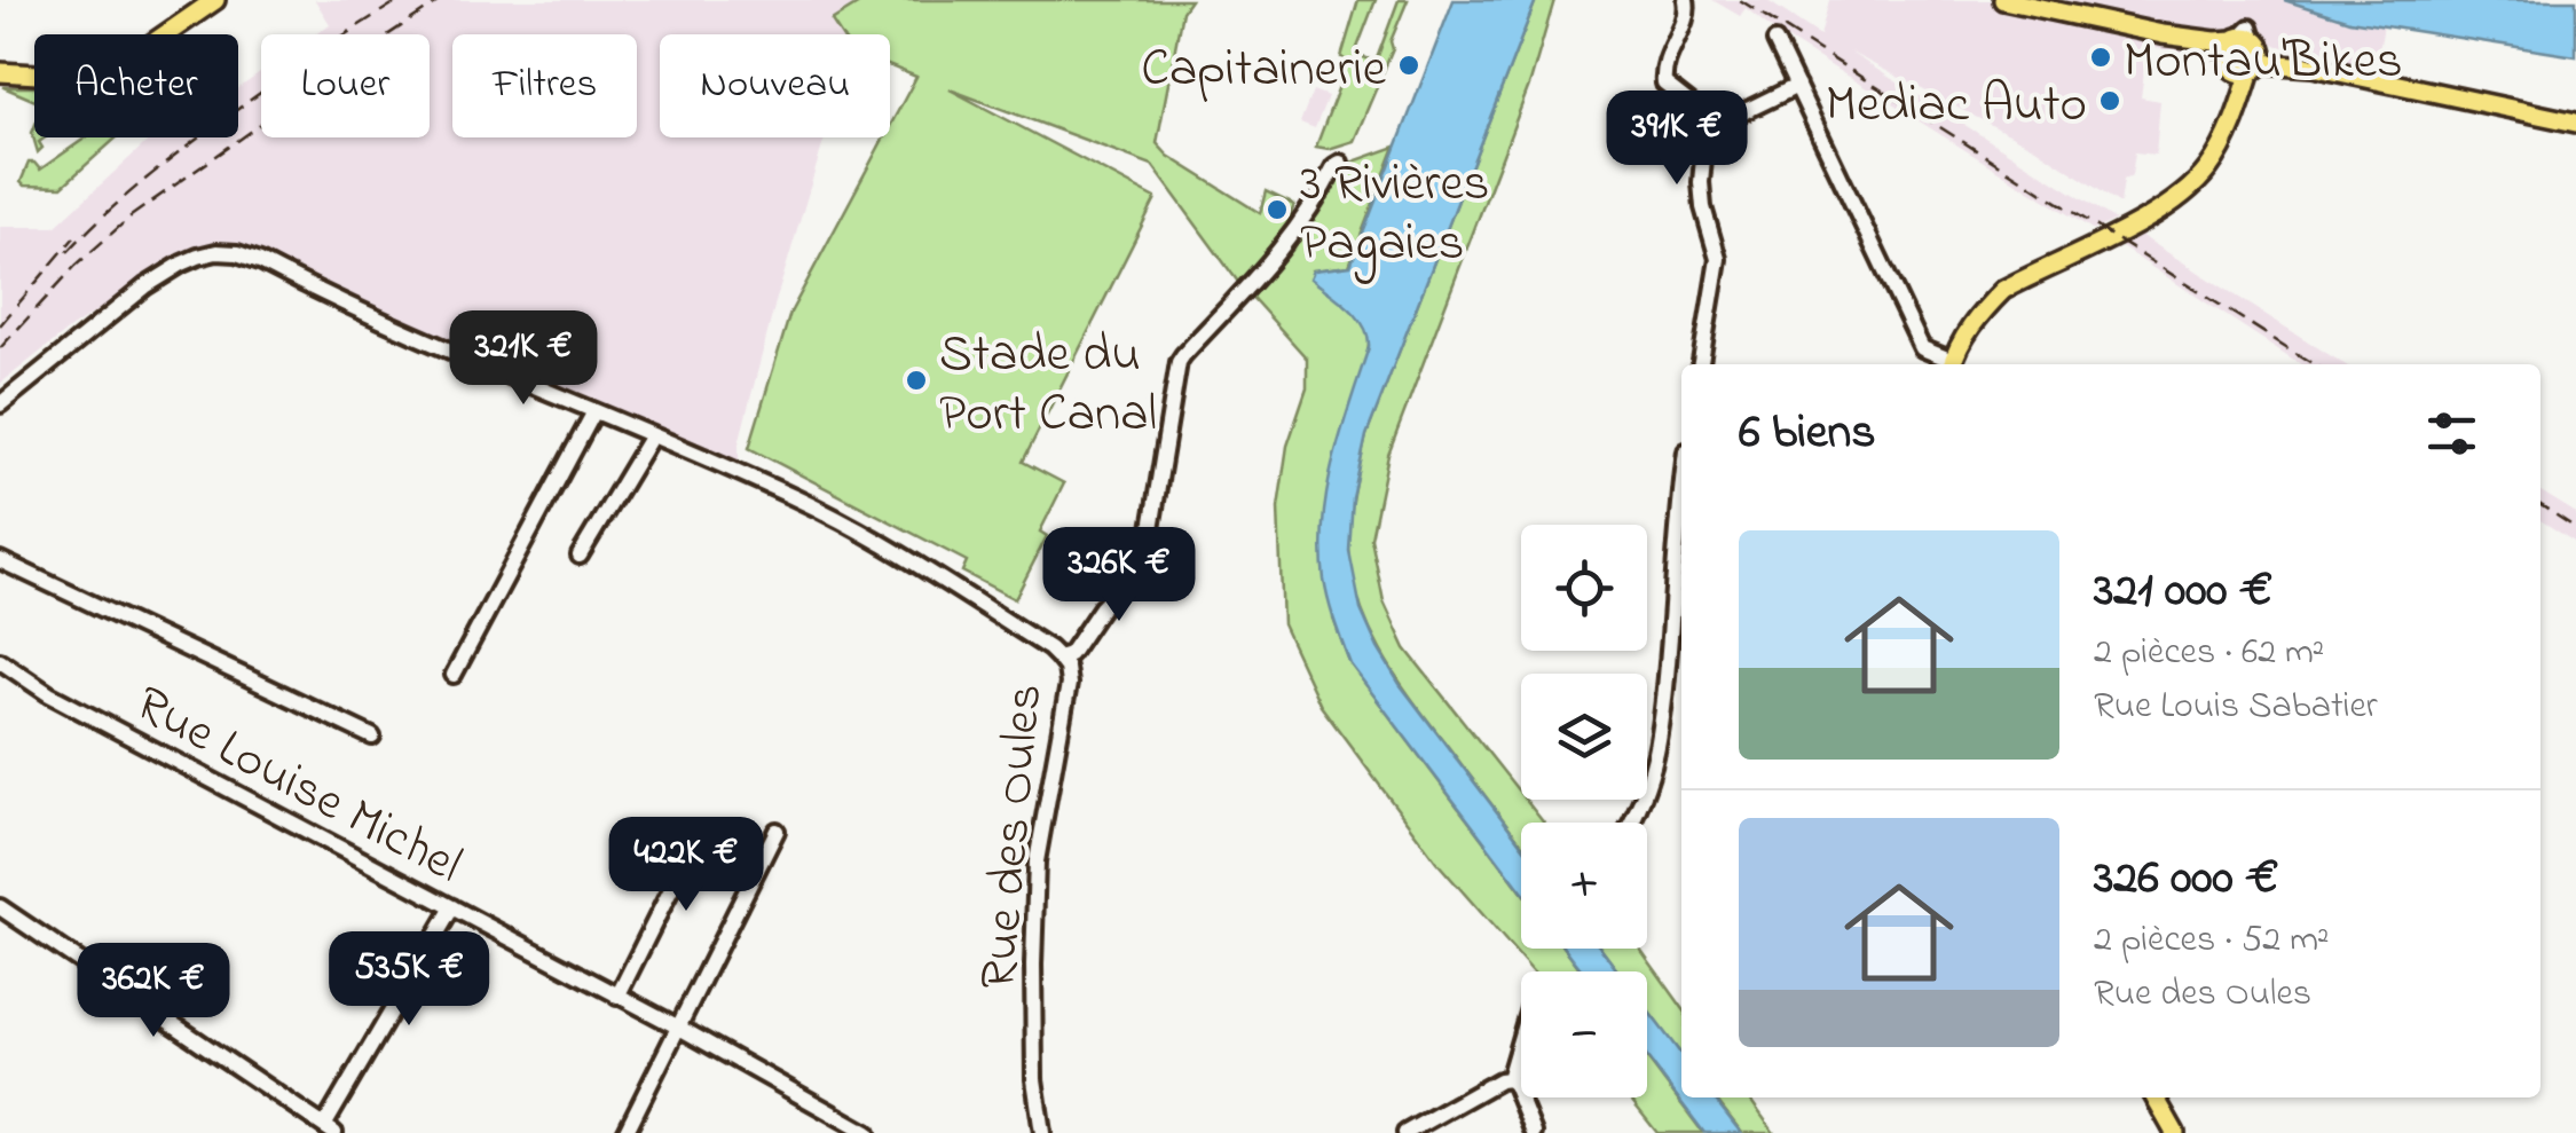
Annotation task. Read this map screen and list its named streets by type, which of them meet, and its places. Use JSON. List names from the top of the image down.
{
  "streets": {
    "street": ["Rue Louise Michel", "Rue des Oules"]
  },
  "places": [
    "Montau'Bikes",
    "Capitainerie",
    "Mediac Auto",
    "3 Rivières Pagaies",
    "Stade du Port Canal"
  ],
  "page": {
    "chip": [
      "Acheter",
      "Louer",
      "Filtres",
      "Nouveau"
    ],
    "price": [
      "391K €",
      "321K €",
      "326K €",
      "422K €",
      "535K €",
      "362K €"
    ],
    "heading": "6 biens",
    "list": [
      {
        "name": "321 000 €",
        "note": "2 pièces · 62 m² · Rue Louis Sabatier"
      },
      {
        "name": "326 000 €",
        "note": "2 pièces · 52 m² · Rue des Oules"
      }
    ],
    "map_buttons": ["+", "−"]
  }
}
